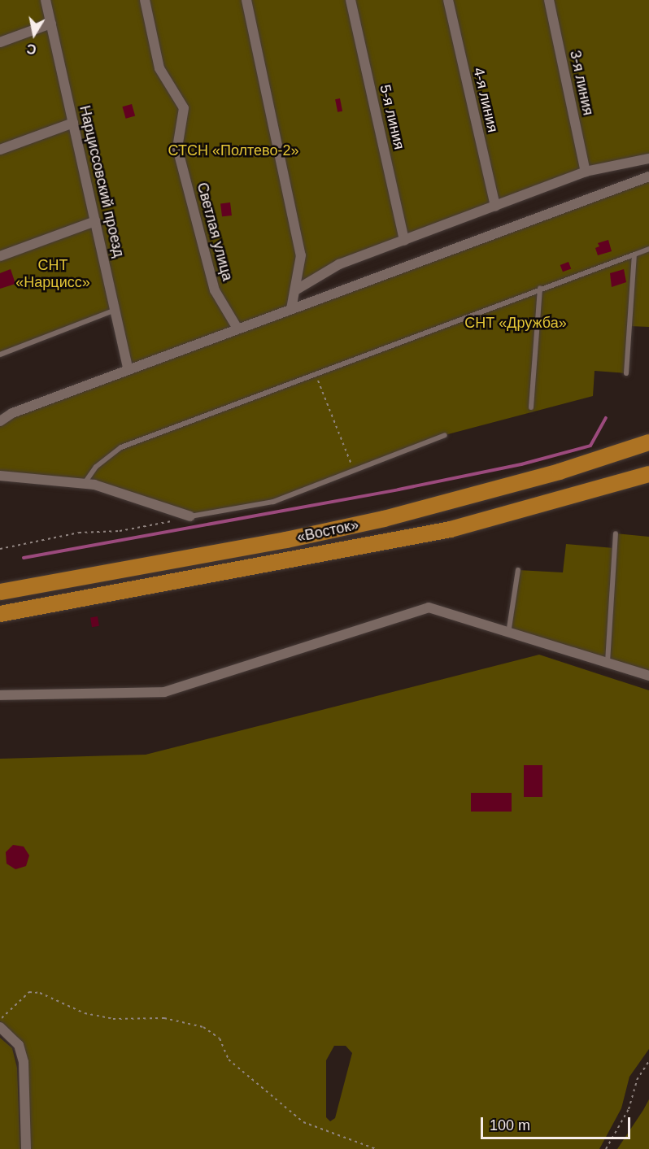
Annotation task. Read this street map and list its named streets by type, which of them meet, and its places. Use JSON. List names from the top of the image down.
{
  "streets": {
    "highway": ["«Восток»"],
    "street": [
      "3-я линия",
      "4-я линия",
      "5-я линия",
      "Нарциссовский проезд",
      "Светлая улица"
    ]
  },
  "parks": ["СТСН «Полтево-2»", "СНТ «Нарцисс»", "СНТ «Дружба»"],
  "scale_bar": "100 m",
  "north": "bottom"
}
